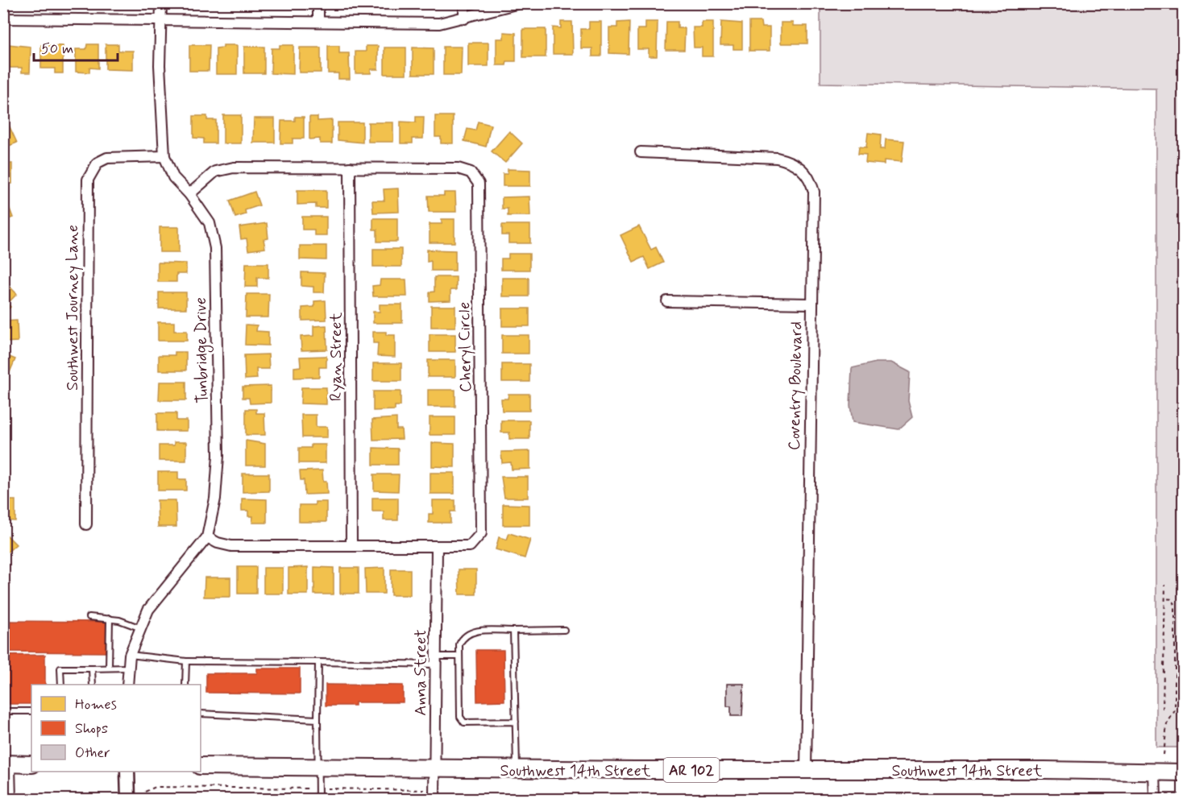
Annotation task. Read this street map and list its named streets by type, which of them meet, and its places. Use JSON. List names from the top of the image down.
{
  "streets": {
    "main road": ["Southwest 14th Street", "AR 102"],
    "street": [
      "Southwest Journey Lane",
      "Cheryl Circle",
      "Tunbridge Drive",
      "Ryan Street",
      "Coventry Boulevard",
      "Anna Street"
    ]
  },
  "crossings": [
    ["Southwest Journey Lane", "Tunbridge Drive"],
    ["Cheryl Circle", "Tunbridge Drive"],
    ["Cheryl Circle", "Ryan Street"],
    ["Cheryl Circle", "Anna Street"],
    ["Coventry Boulevard", "Southwest 14th Street"],
    ["Anna Street", "Southwest 14th Street"]
  ],
  "legend": ["Homes", "Shops", "Other"],
  "scale_bar": "50 m"
}
